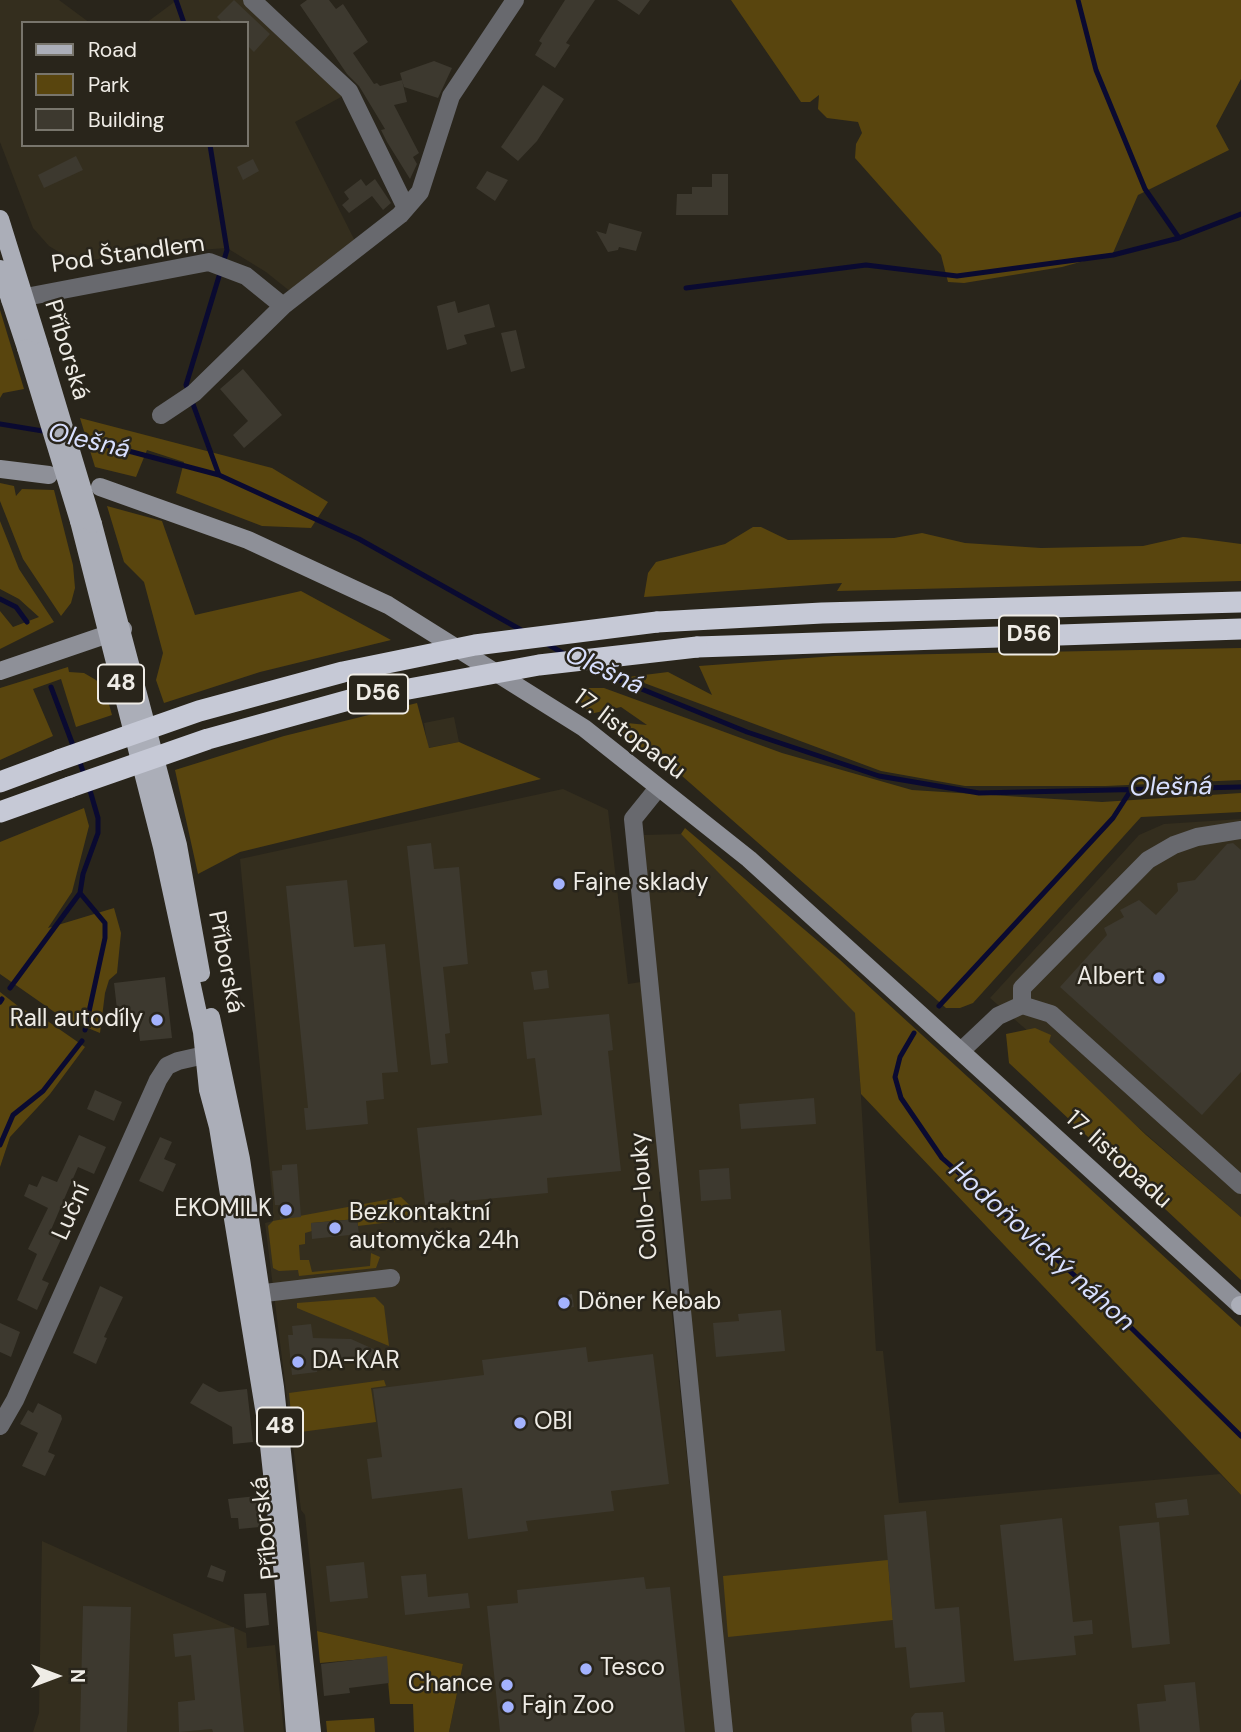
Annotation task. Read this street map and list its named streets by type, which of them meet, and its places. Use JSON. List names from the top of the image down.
{
  "streets": {
    "highway": ["D56"],
    "main road": ["Příborská", "48", "17. listopadu"],
    "street": ["Pod Štandlem", "Collo-louky", "Luční"]
  },
  "crossings": [
    ["Pod Štandlem", "Příborská"],
    ["Příborská", "Luční"],
    ["17. listopadu", "Collo-louky"]
  ],
  "water": ["Olešná", "Hodoňovický náhon"],
  "places": [
    "Fajne sklady",
    "Albert",
    "Rall autodíly",
    "EKOMILK",
    "Bezkontaktní automyčka 24h",
    "Döner Kebab",
    "DA-KAR",
    "OBI",
    "Tesco",
    "Chance",
    "Fajn Zoo"
  ],
  "legend": ["Road", "Park", "Building"],
  "north": "right"
}
